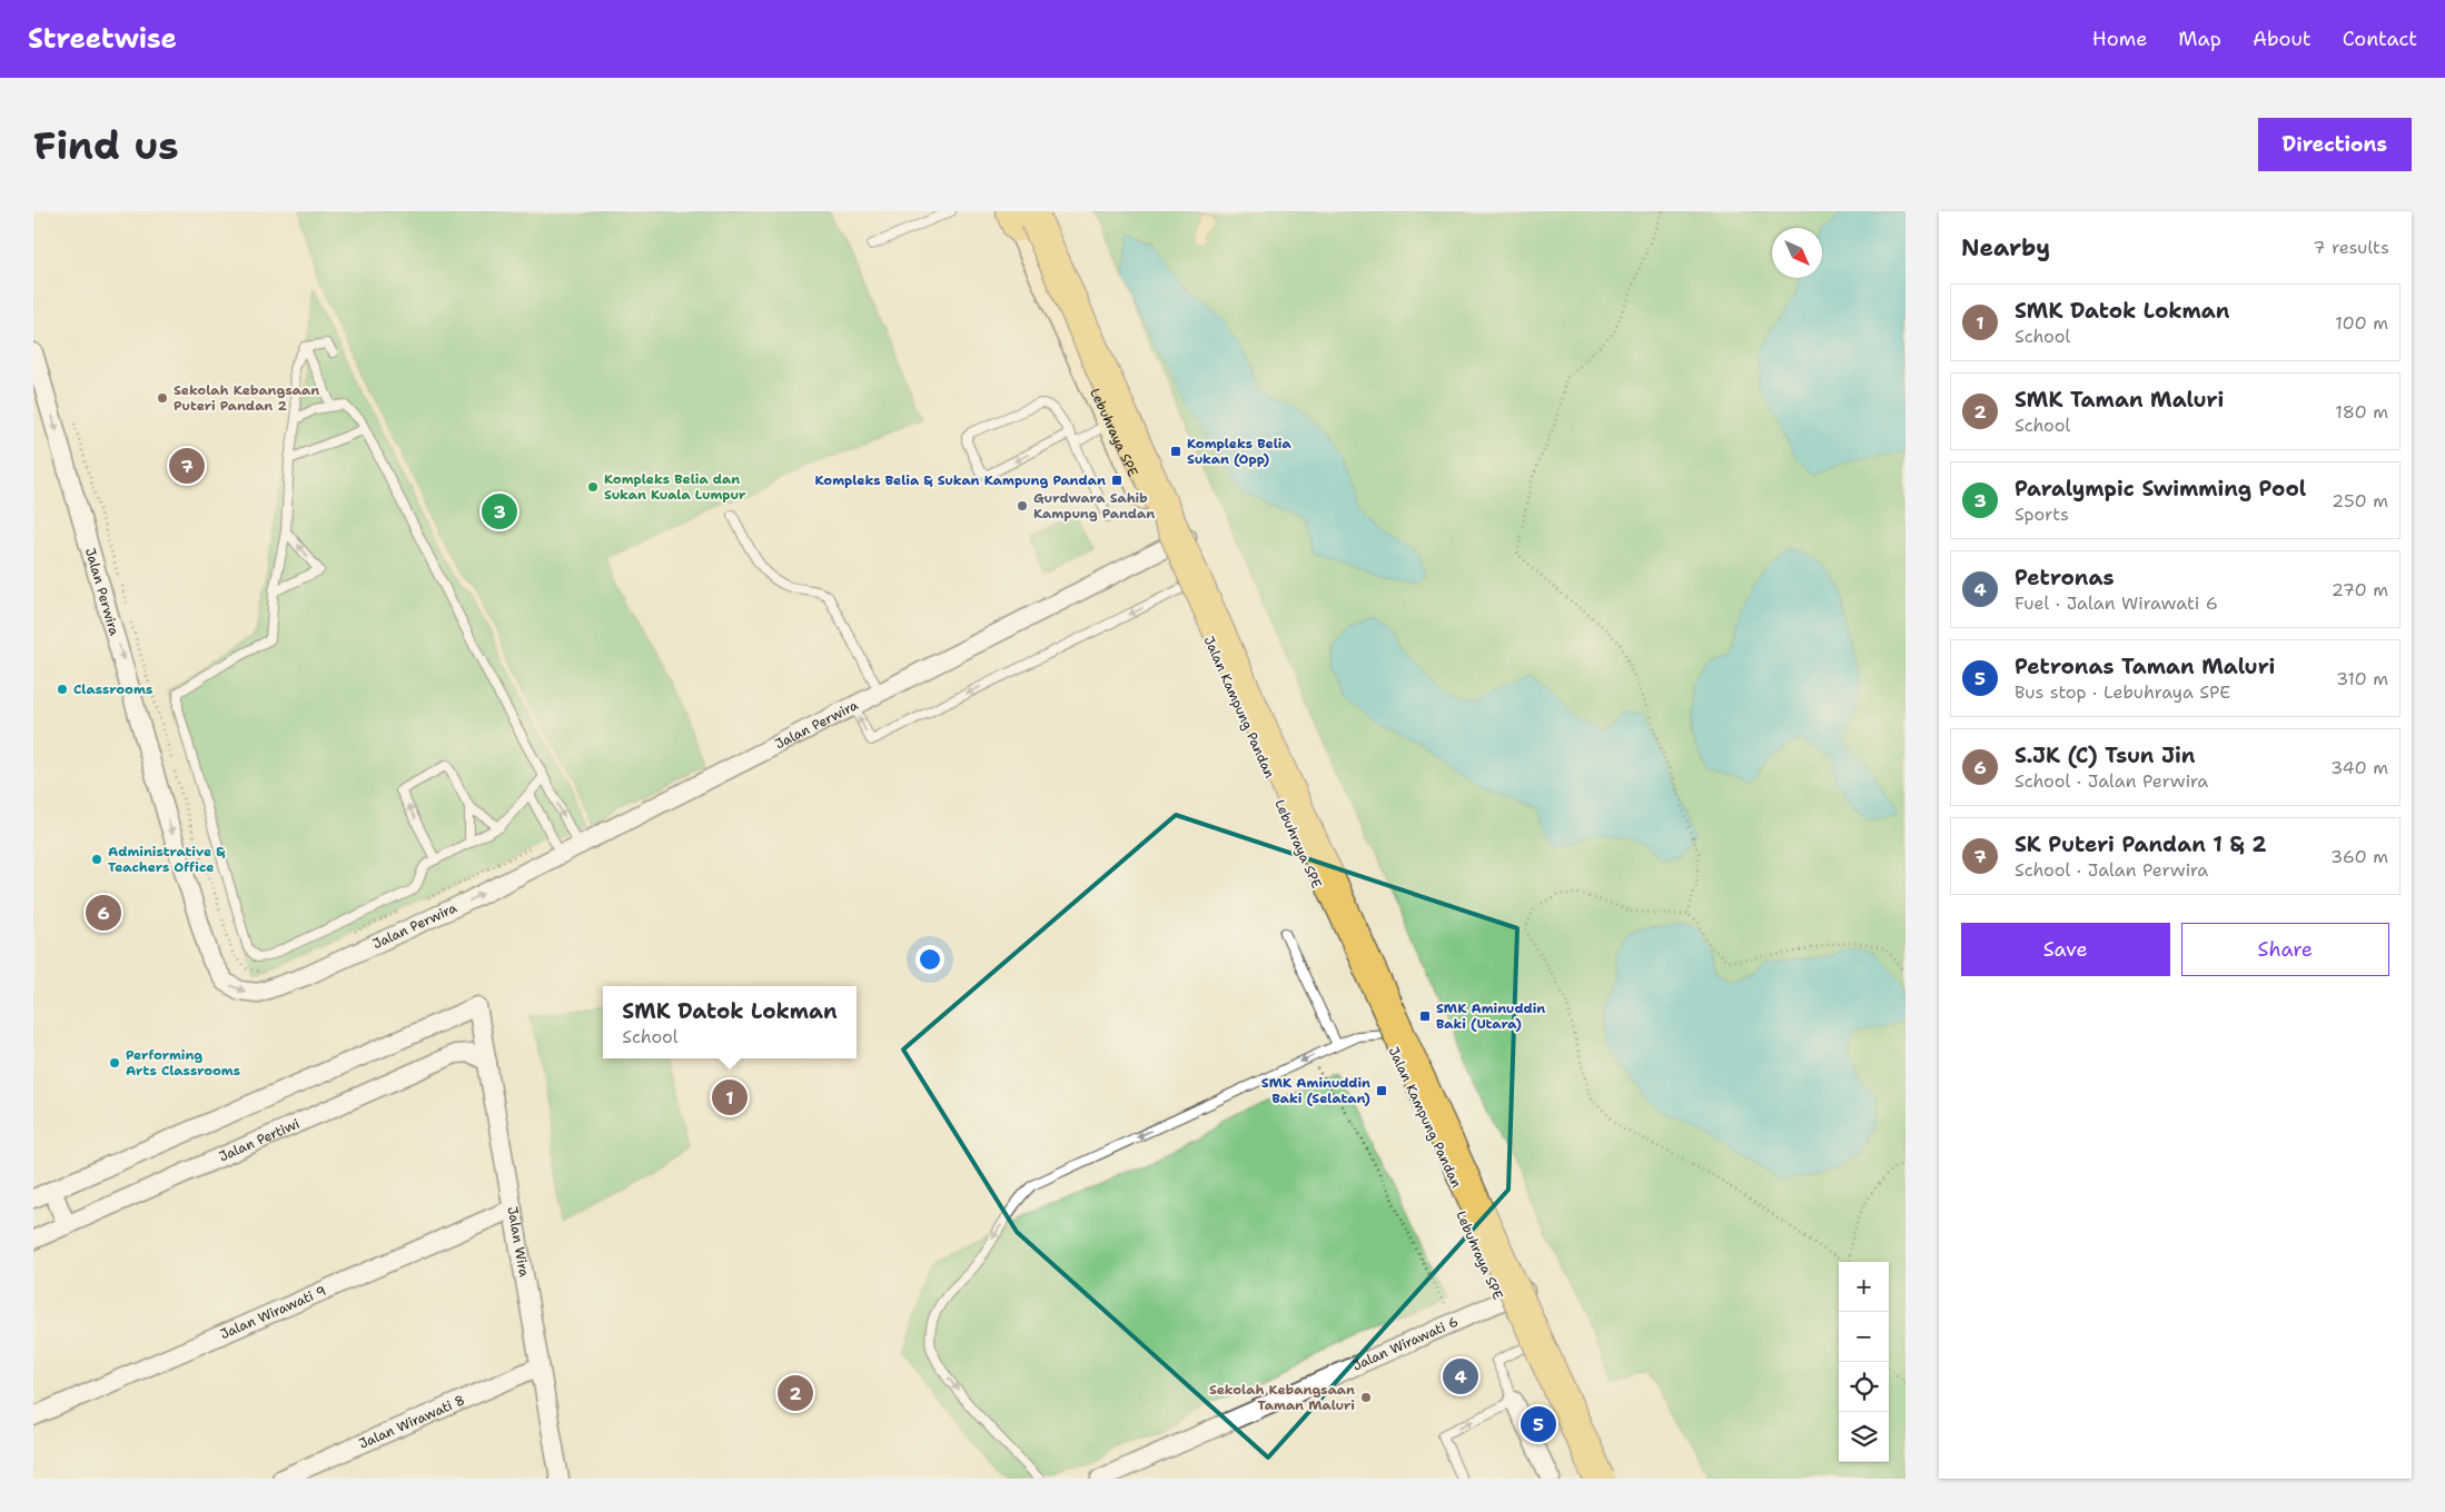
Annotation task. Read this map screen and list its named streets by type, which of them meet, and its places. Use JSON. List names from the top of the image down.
{
  "streets": {
    "highway": ["Lebuhraya SPE"],
    "street": [
      "Jalan Perwira",
      "Jalan Kampung Pandan",
      "Jalan Pertiwi",
      "Jalan Wira",
      "Jalan Wirawati 9",
      "Jalan Wirawati 6",
      "Jalan Wirawati 8"
    ]
  },
  "crossings": [
    ["Lebuhraya SPE", "Jalan Kampung Pandan"],
    ["Jalan Perwira", "Jalan Kampung Pandan"],
    ["Jalan Kampung Pandan", "Jalan Wirawati 6"],
    ["Jalan Pertiwi", "Jalan Wira"],
    ["Jalan Wira", "Jalan Wirawati 9"],
    ["Jalan Wira", "Jalan Wirawati 8"]
  ],
  "places": {
    "other": [
      "Sekolah Kebangsaan Puteri Pandan 2",
      "Kompleks Belia dan Sukan Kuala Lumpur",
      "Gurdwara Sahib Kampung Pandan",
      "Classrooms",
      "Administrative & Teachers Office",
      "Performing Arts Classrooms",
      "Sekolah Kebangsaan Taman Maluri"
    ],
    "transit": [
      "Kompleks Belia Sukan (Opp)",
      "Kompleks Belia & Sukan Kampung Pandan",
      "SMK Aminuddin Baki (Utara)",
      "SMK Aminuddin Baki (Selatan)"
    ]
  },
  "north": "bottom right",
  "page": {
    "header": "Streetwise",
    "nav": [
      "Home",
      "Map",
      "About",
      "Contact"
    ],
    "buttons": [
      "Directions",
      ["Save", "Share"]
    ],
    "title": "Find us",
    "heading": ["Nearby", "7 results"],
    "list": [
      {
        "mark": "1",
        "name": "SMK Datok Lokman",
        "note": "School",
        "value": "100 m"
      },
      {
        "mark": "2",
        "name": "SMK Taman Maluri",
        "note": "School",
        "value": "180 m"
      },
      {
        "mark": "3",
        "name": "Paralympic Swimming Pool",
        "note": "Sports",
        "value": "250 m"
      },
      {
        "mark": "4",
        "name": "Petronas",
        "note": "Fuel · Jalan Wirawati 6",
        "value": "270 m"
      },
      {
        "mark": "5",
        "name": "Petronas Taman Maluri",
        "note": "Bus stop · Lebuhraya SPE",
        "value": "310 m"
      },
      {
        "mark": "6",
        "name": "S.JK (C) Tsun Jin",
        "note": "School · Jalan Perwira",
        "value": "340 m"
      },
      {
        "mark": "7",
        "name": "SK Puteri Pandan 1 & 2",
        "note": "School · Jalan Perwira",
        "value": "360 m"
      }
    ],
    "pins": [
      "7",
      "3",
      "6",
      "1",
      "4",
      "2",
      "5"
    ],
    "popup": ["SMK Datok Lokman", "School"],
    "map_buttons": ["+", "−"]
  }
}
